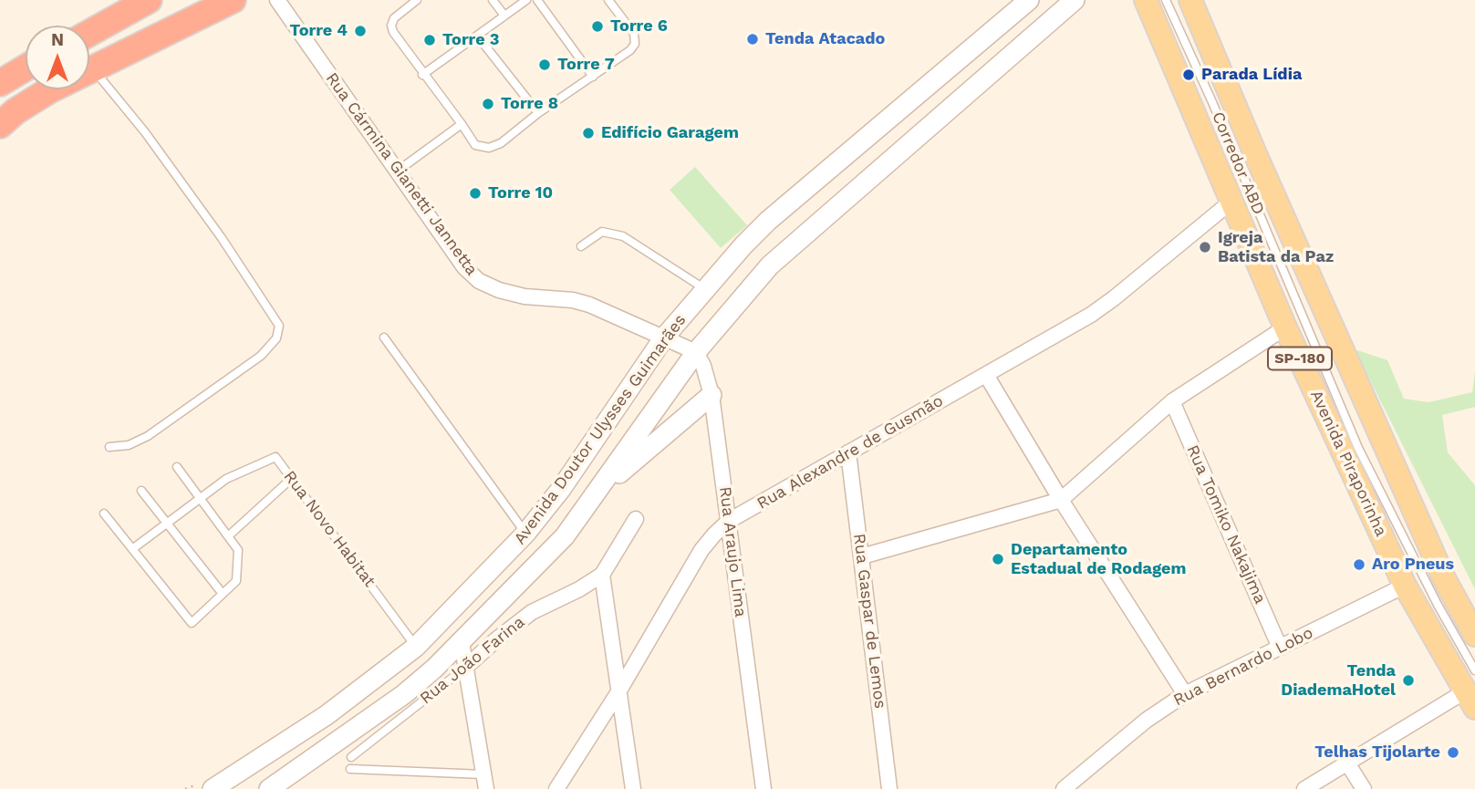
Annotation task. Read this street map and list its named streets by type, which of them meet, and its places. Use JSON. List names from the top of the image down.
{
  "streets": {
    "main road": ["SP-180", "Avenida Doutor Ulysses Guimarães", "Avenida Piraporinha"],
    "street": [
      "Rua Cármina Gianetti Jannetta",
      "Rua Alexandre de Gusmão",
      "Rua Tomiko Nakajima",
      "Rua Araujo Lima",
      "Rua Gaspar de Lemos",
      "Rua João Farina",
      "Rua Bernardo Lobo"
    ],
    "lane": ["Corredor ABD", "Rua Novo Habitat"]
  },
  "crossings": [
    ["Rua Cármina Gianetti Jannetta", "Avenida Doutor Ulysses Guimarães"],
    ["Avenida Doutor Ulysses Guimarães", "Rua Novo Habitat"],
    ["Avenida Doutor Ulysses Guimarães", "Rua Araujo Lima"],
    ["Rua Alexandre de Gusmão", "Avenida Piraporinha"],
    ["Rua Alexandre de Gusmão", "Rua Araujo Lima"],
    ["Rua Alexandre de Gusmão", "Rua Gaspar de Lemos"],
    ["Avenida Piraporinha", "Rua Bernardo Lobo"],
    ["Rua Tomiko Nakajima", "Rua Bernardo Lobo"]
  ],
  "places": [
    "Torre 6",
    "Torre 4",
    "Tenda Atacado",
    "Torre 3",
    "Torre 7",
    "Parada Lídia",
    "Torre 8",
    "Edifício Garagem",
    "Torre 10",
    "Igreja Batista da Paz",
    "Departamento Estadual de Rodagem",
    "Aro Pneus",
    "Tenda DiademaHotel",
    "Telhas Tijolarte"
  ],
  "north": "top"
}
